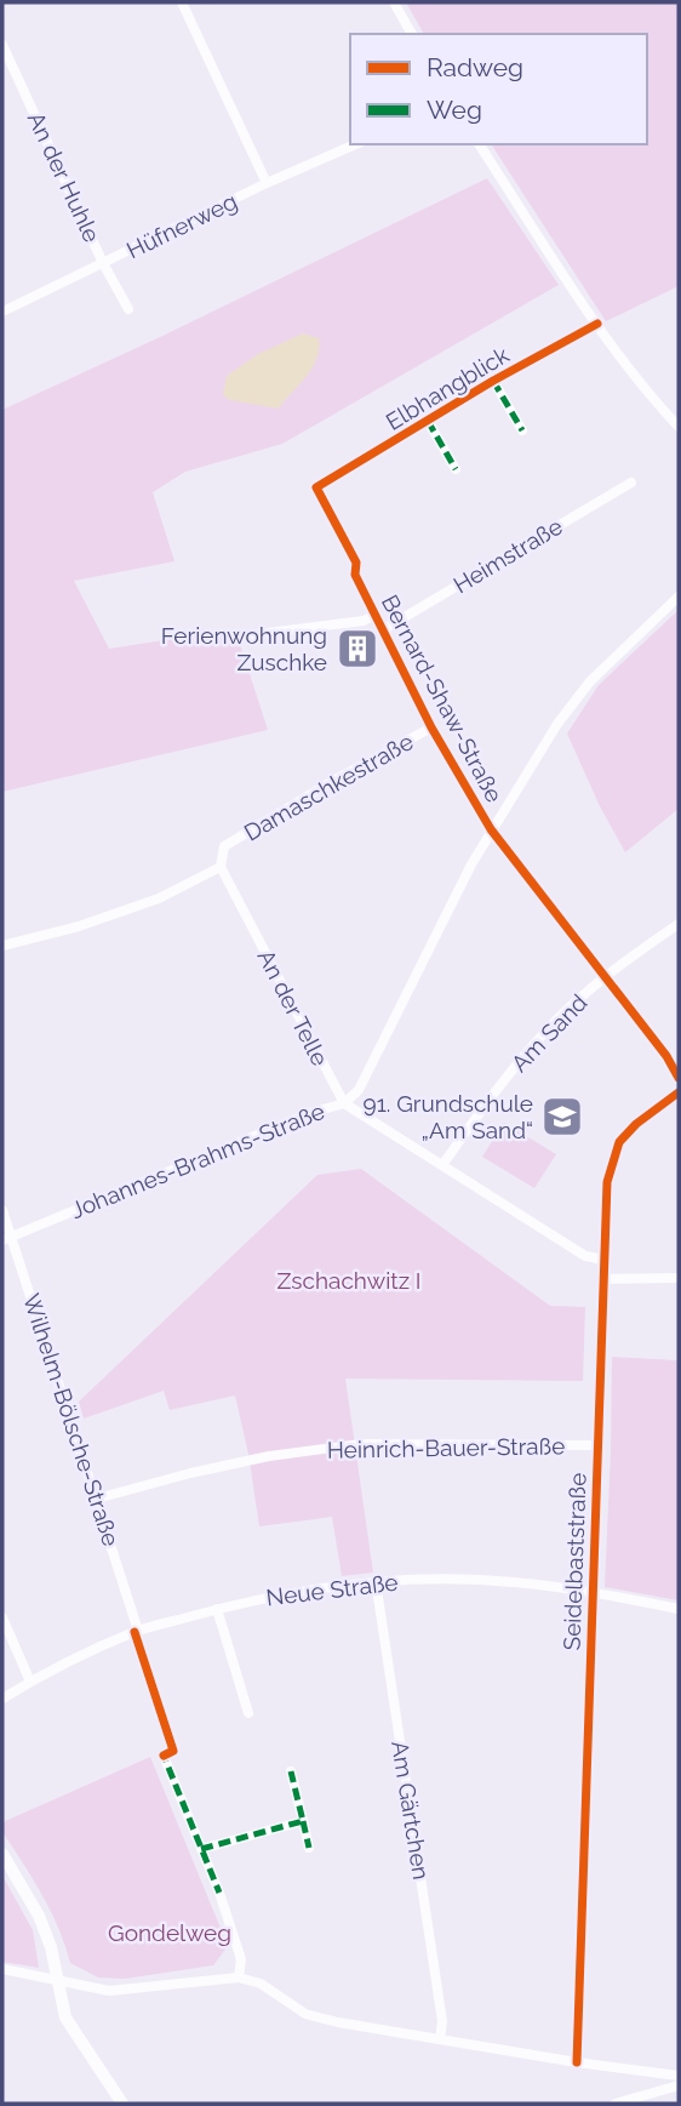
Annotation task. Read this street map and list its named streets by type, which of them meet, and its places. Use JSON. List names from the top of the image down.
{
  "streets": {
    "street": [
      "An der Huhle",
      "Hüfnerweg",
      "Elbhangblick",
      "Heimstraße",
      "Bernard-Shaw-Straße",
      "Damaschkestraße",
      "An der Telle",
      "Am Sand",
      "Johannes-Brahms-Straße",
      "Wilhelm-Bölsche-Straße",
      "Heinrich-Bauer-Straße",
      "Seidelbaststraße",
      "Neue Straße",
      "Am Gärtchen"
    ]
  },
  "crossings": [
    ["An der Huhle", "Hüfnerweg"],
    ["Elbhangblick", "Bernard-Shaw-Straße"],
    ["Heimstraße", "Bernard-Shaw-Straße"],
    ["Bernard-Shaw-Straße", "Damaschkestraße"],
    ["Bernard-Shaw-Straße", "Am Sand"],
    ["Bernard-Shaw-Straße", "Johannes-Brahms-Straße"],
    ["Damaschkestraße", "An der Telle"],
    ["An der Telle", "Johannes-Brahms-Straße"],
    ["Johannes-Brahms-Straße", "Wilhelm-Bölsche-Straße"],
    ["Wilhelm-Bölsche-Straße", "Heinrich-Bauer-Straße"],
    ["Wilhelm-Bölsche-Straße", "Neue Straße"],
    ["Heinrich-Bauer-Straße", "Seidelbaststraße"],
    ["Seidelbaststraße", "Neue Straße"],
    ["Neue Straße", "Am Gärtchen"]
  ],
  "parks": ["Zschachwitz I", "Gondelweg"],
  "places": {
    "building": ["Ferienwohnung Zuschke"],
    "school or university": ["91. Grundschule „Am Sand“"]
  },
  "legend": ["Radweg", "Weg"]
}
